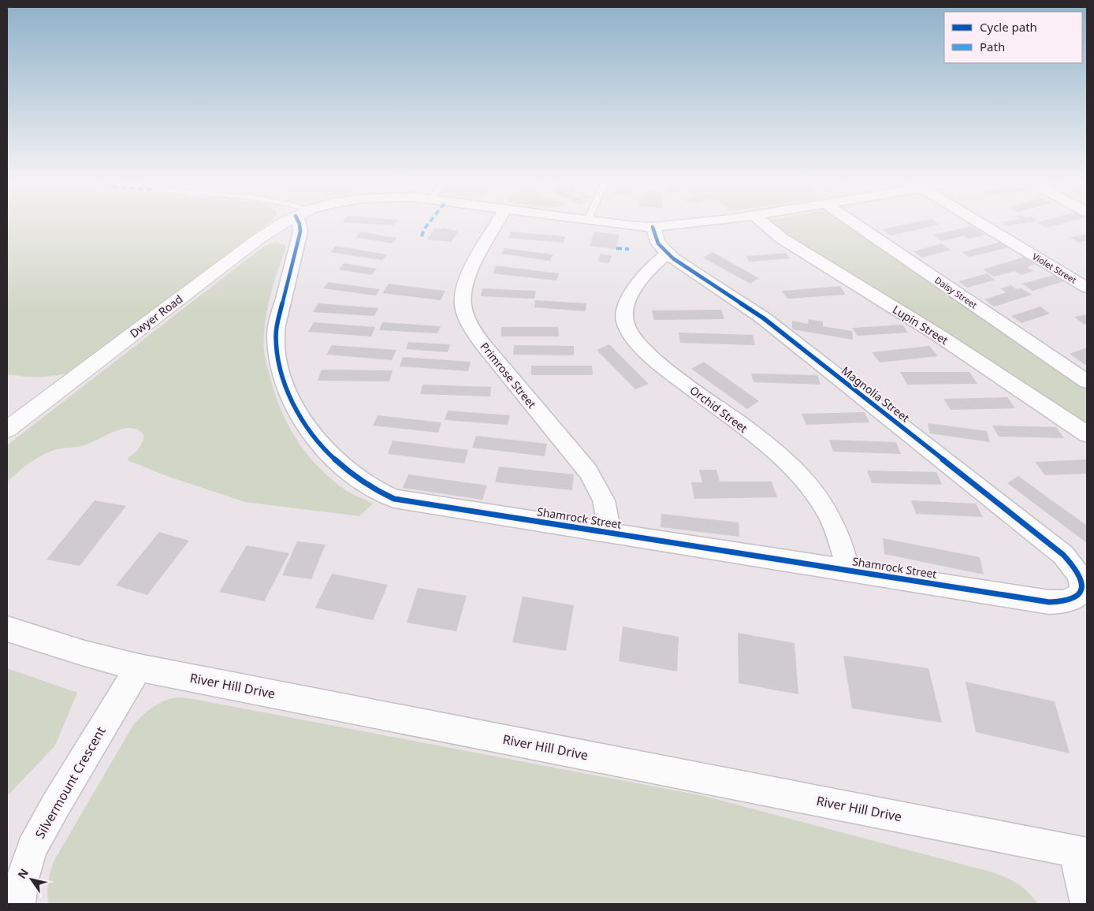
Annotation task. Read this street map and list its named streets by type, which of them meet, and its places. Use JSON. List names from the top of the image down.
{
  "streets": {
    "street": [
      "Violet Street",
      "Daisy Street",
      "Dwyer Road",
      "Lupin Street",
      "Primrose Street",
      "Magnolia Street",
      "Orchid Street",
      "Shamrock Street",
      "River Hill Drive",
      "Silvermount Crescent"
    ]
  },
  "crossings": [
    ["Primrose Street", "Shamrock Street"],
    ["Magnolia Street", "Orchid Street"],
    ["Magnolia Street", "Shamrock Street"],
    ["Orchid Street", "Shamrock Street"],
    ["River Hill Drive", "Silvermount Crescent"]
  ],
  "legend": ["Cycle path", "Path"],
  "north": "top left"
}
